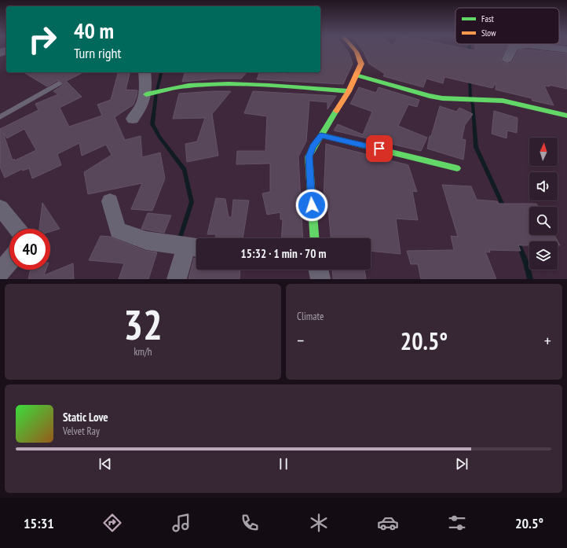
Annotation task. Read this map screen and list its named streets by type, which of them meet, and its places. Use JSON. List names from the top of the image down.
{
  "legend": ["Fast", "Slow"],
  "north": "top",
  "page": {
    "turn": ["40 m", "Turn right"],
    "limit": "40",
    "trip": "15:32 · 1 min · 70 m",
    "tile": [
      ["32", "km/h"],
      "Climate"
    ],
    "heat": ["−", "20.5°", "+"],
    "song": ["Static Love", "Velvet Ray"],
    "tabs": ["15:31", "20.5°"]
  }
}
